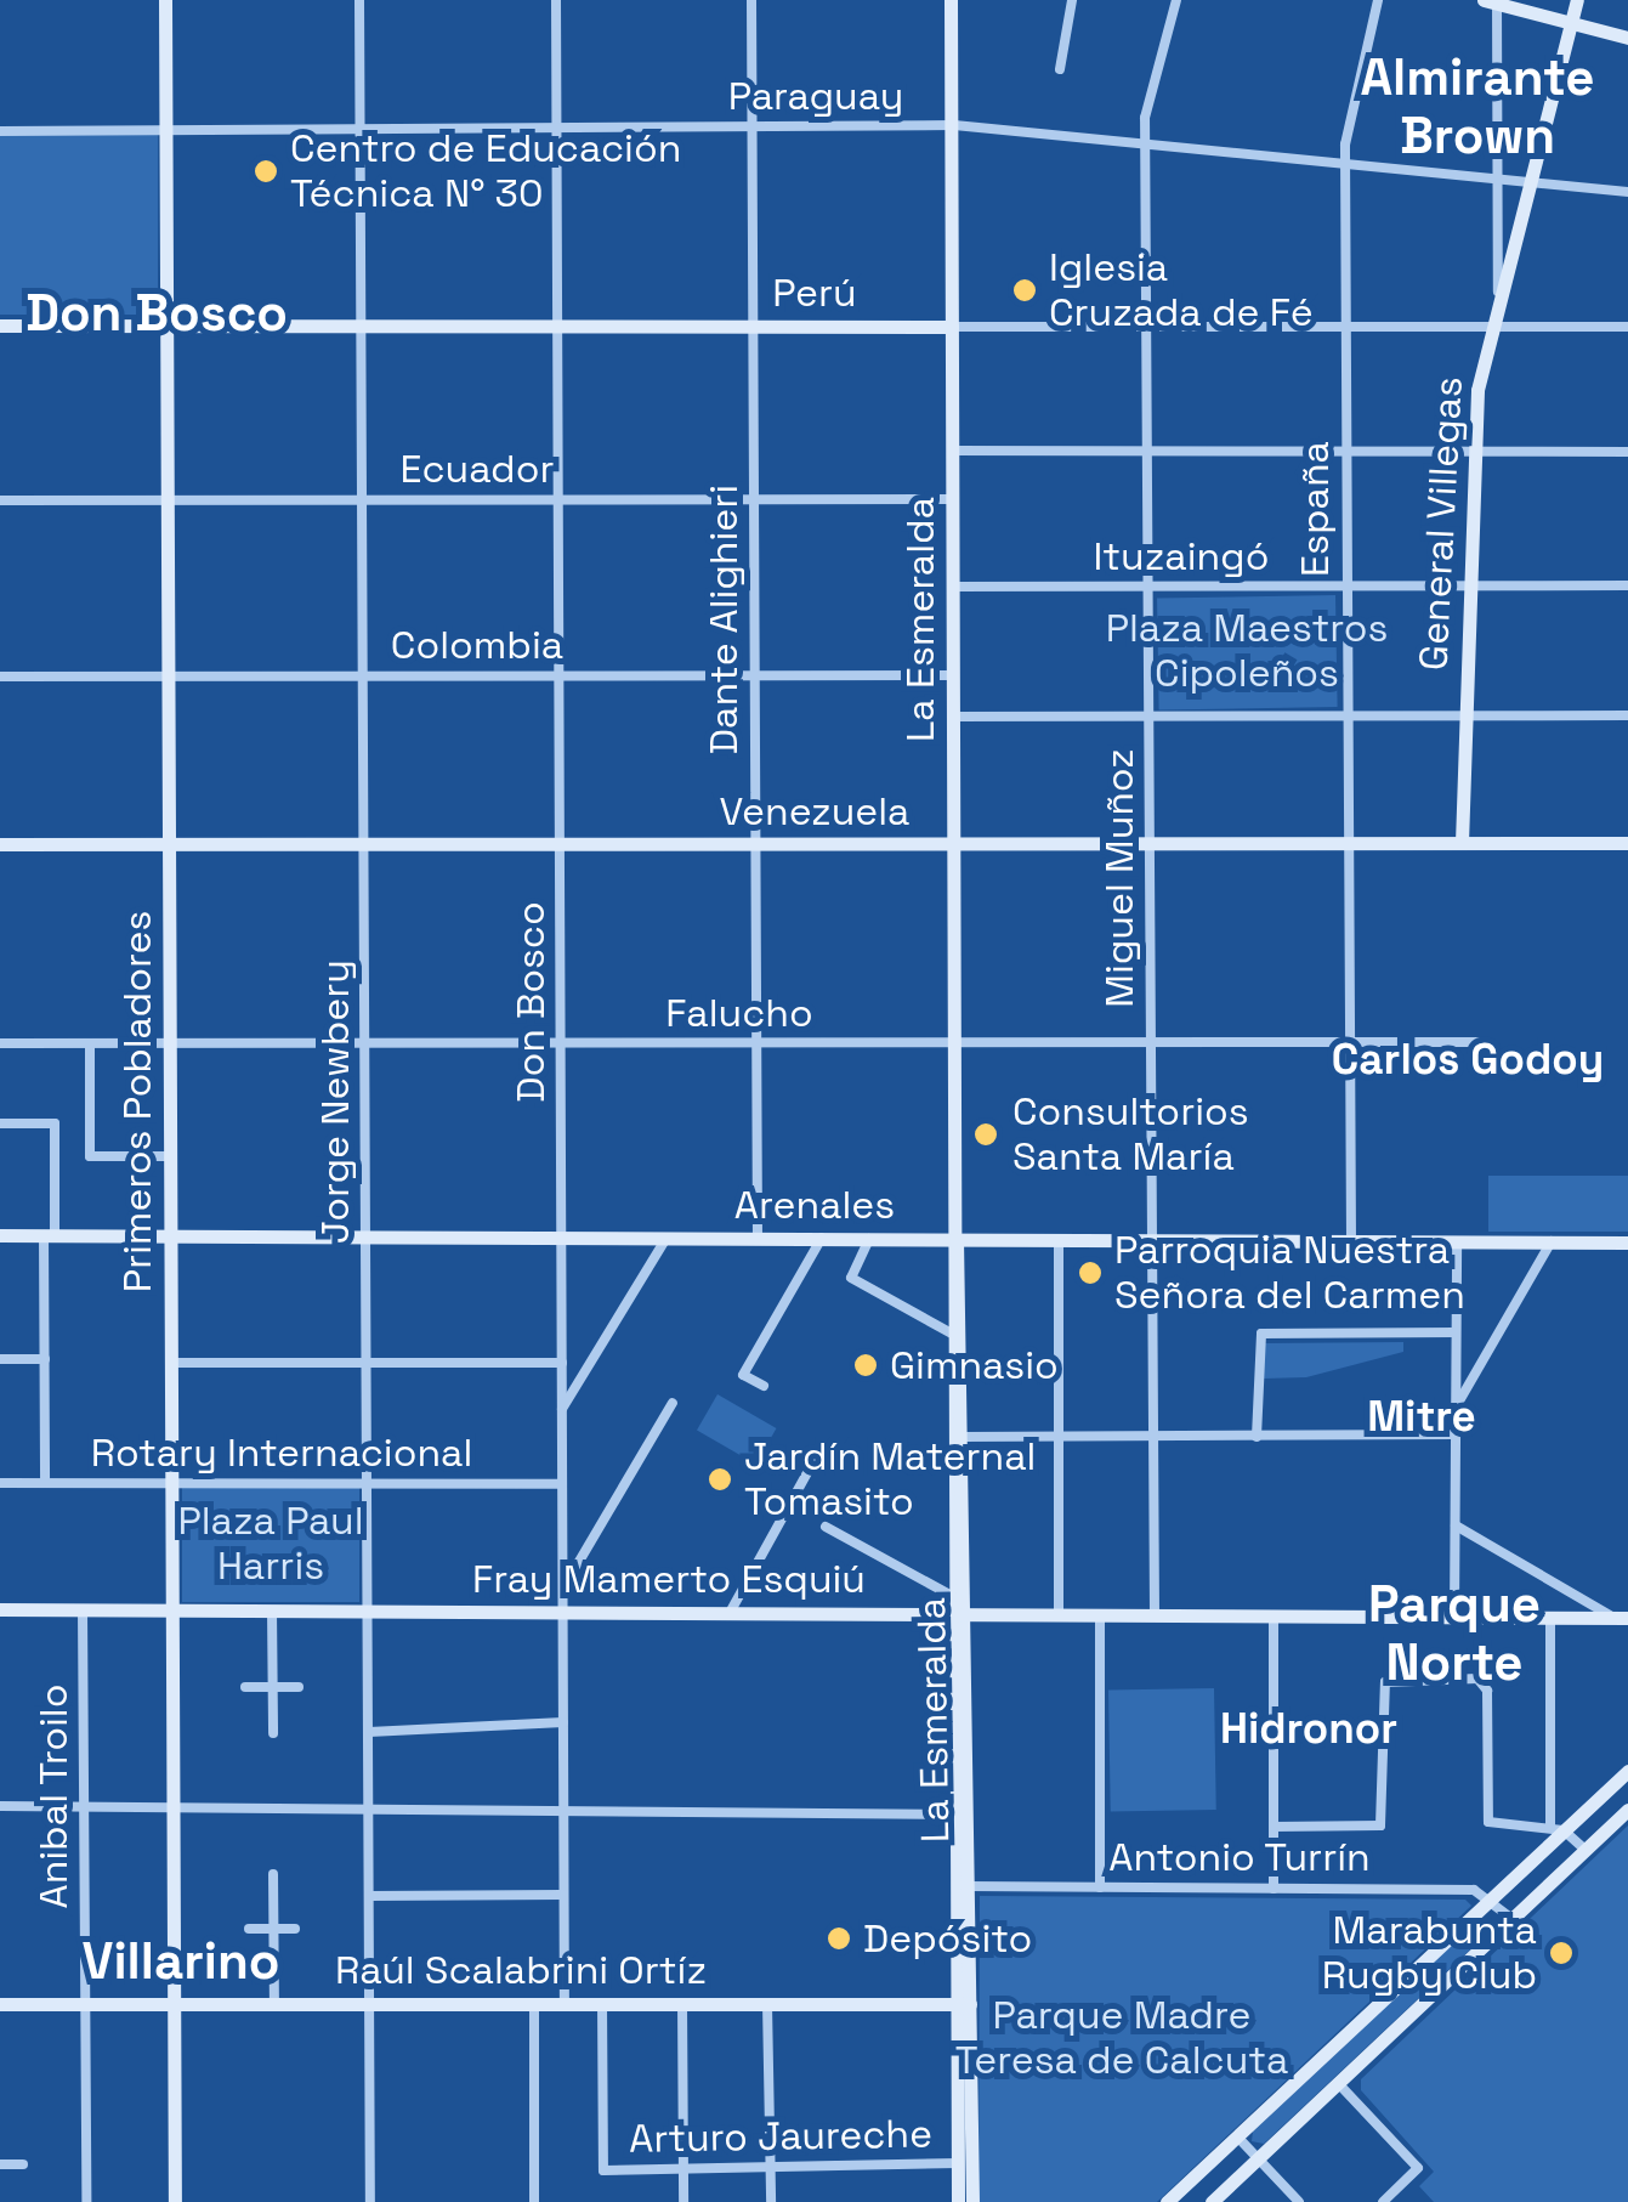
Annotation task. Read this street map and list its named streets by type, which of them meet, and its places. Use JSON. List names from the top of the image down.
{
  "streets": {
    "street": [
      "Paraguay",
      "Perú",
      "Ecuador",
      "España",
      "General Villegas",
      "Ituzaingó",
      "Dante Alighieri",
      "La Esmeralda",
      "Colombia",
      "Venezuela",
      "Miguel Muñoz",
      "Don Bosco",
      "Falucho",
      "Primeros Pobladores",
      "Jorge Newbery",
      "Arenales",
      "Rotary Internacional",
      "Fray Mamerto Esquiú",
      "Anibal Troilo",
      "Antonio Turrín",
      "Raúl Scalabrini Ortíz",
      "Arturo Jaureche"
    ]
  },
  "crossings": [
    ["Paraguay", "España"],
    ["Paraguay", "General Villegas"],
    ["Paraguay", "Dante Alighieri"],
    ["Paraguay", "La Esmeralda"],
    ["Paraguay", "Miguel Muñoz"],
    ["Paraguay", "Don Bosco"],
    ["Paraguay", "Primeros Pobladores"],
    ["Paraguay", "Jorge Newbery"],
    ["Perú", "España"],
    ["Perú", "General Villegas"],
    ["Perú", "Dante Alighieri"],
    ["Perú", "La Esmeralda"],
    ["Perú", "Miguel Muñoz"],
    ["Perú", "Don Bosco"],
    ["Perú", "Primeros Pobladores"],
    ["Perú", "Jorge Newbery"],
    ["Ecuador", "Dante Alighieri"],
    ["Ecuador", "La Esmeralda"],
    ["Ecuador", "Don Bosco"],
    ["Ecuador", "Primeros Pobladores"],
    ["Ecuador", "Jorge Newbery"],
    ["España", "Ituzaingó"],
    ["España", "Venezuela"],
    ["España", "Falucho"],
    ["España", "Arenales"],
    ["General Villegas", "Ituzaingó"],
    ["General Villegas", "Venezuela"],
    ["Ituzaingó", "La Esmeralda"],
    ["Ituzaingó", "Miguel Muñoz"],
    ["Dante Alighieri", "Colombia"],
    ["Dante Alighieri", "Venezuela"],
    ["Dante Alighieri", "Falucho"],
    ["Dante Alighieri", "Arenales"],
    ["La Esmeralda", "Colombia"],
    ["La Esmeralda", "Venezuela"],
    ["La Esmeralda", "Falucho"],
    ["La Esmeralda", "Arenales"],
    ["La Esmeralda", "Fray Mamerto Esquiú"],
    ["La Esmeralda", "Antonio Turrín"],
    ["La Esmeralda", "Raúl Scalabrini Ortíz"],
    ["La Esmeralda", "Arturo Jaureche"],
    ["Colombia", "Don Bosco"],
    ["Colombia", "Primeros Pobladores"],
    ["Colombia", "Jorge Newbery"],
    ["Venezuela", "Miguel Muñoz"],
    ["Venezuela", "Don Bosco"],
    ["Venezuela", "Primeros Pobladores"],
    ["Venezuela", "Jorge Newbery"],
    ["Miguel Muñoz", "Falucho"],
    ["Miguel Muñoz", "Arenales"],
    ["Miguel Muñoz", "Fray Mamerto Esquiú"],
    ["Don Bosco", "Falucho"],
    ["Don Bosco", "Arenales"],
    ["Don Bosco", "Rotary Internacional"],
    ["Don Bosco", "Fray Mamerto Esquiú"],
    ["Don Bosco", "Raúl Scalabrini Ortíz"],
    ["Falucho", "Primeros Pobladores"],
    ["Falucho", "Jorge Newbery"],
    ["Primeros Pobladores", "Arenales"],
    ["Primeros Pobladores", "Rotary Internacional"],
    ["Primeros Pobladores", "Fray Mamerto Esquiú"],
    ["Primeros Pobladores", "Raúl Scalabrini Ortíz"],
    ["Jorge Newbery", "Arenales"],
    ["Jorge Newbery", "Rotary Internacional"],
    ["Jorge Newbery", "Fray Mamerto Esquiú"],
    ["Jorge Newbery", "Raúl Scalabrini Ortíz"],
    ["Fray Mamerto Esquiú", "Anibal Troilo"],
    ["Anibal Troilo", "Raúl Scalabrini Ortíz"],
    ["Raúl Scalabrini Ortíz", "Arturo Jaureche"]
  ],
  "districts": [
    "Almirante Brown",
    "Don Bosco",
    "Carlos Godoy",
    "Mitre",
    "Parque Norte",
    "Hidronor",
    "Villarino"
  ],
  "parks": ["Plaza Maestros Cipoleños", "Plaza Paul Harris", "Parque Madre Teresa de Calcuta"],
  "places": [
    "Centro de Educación Técnica N° 30",
    "Iglesia Cruzada de Fé",
    "Consultorios Santa María",
    "Parroquia Nuestra Señora del Carmen",
    "Gimnasio",
    "Jardín Maternal Tomasito",
    "Depósito",
    "Marabunta Rugby Club"
  ]
}
